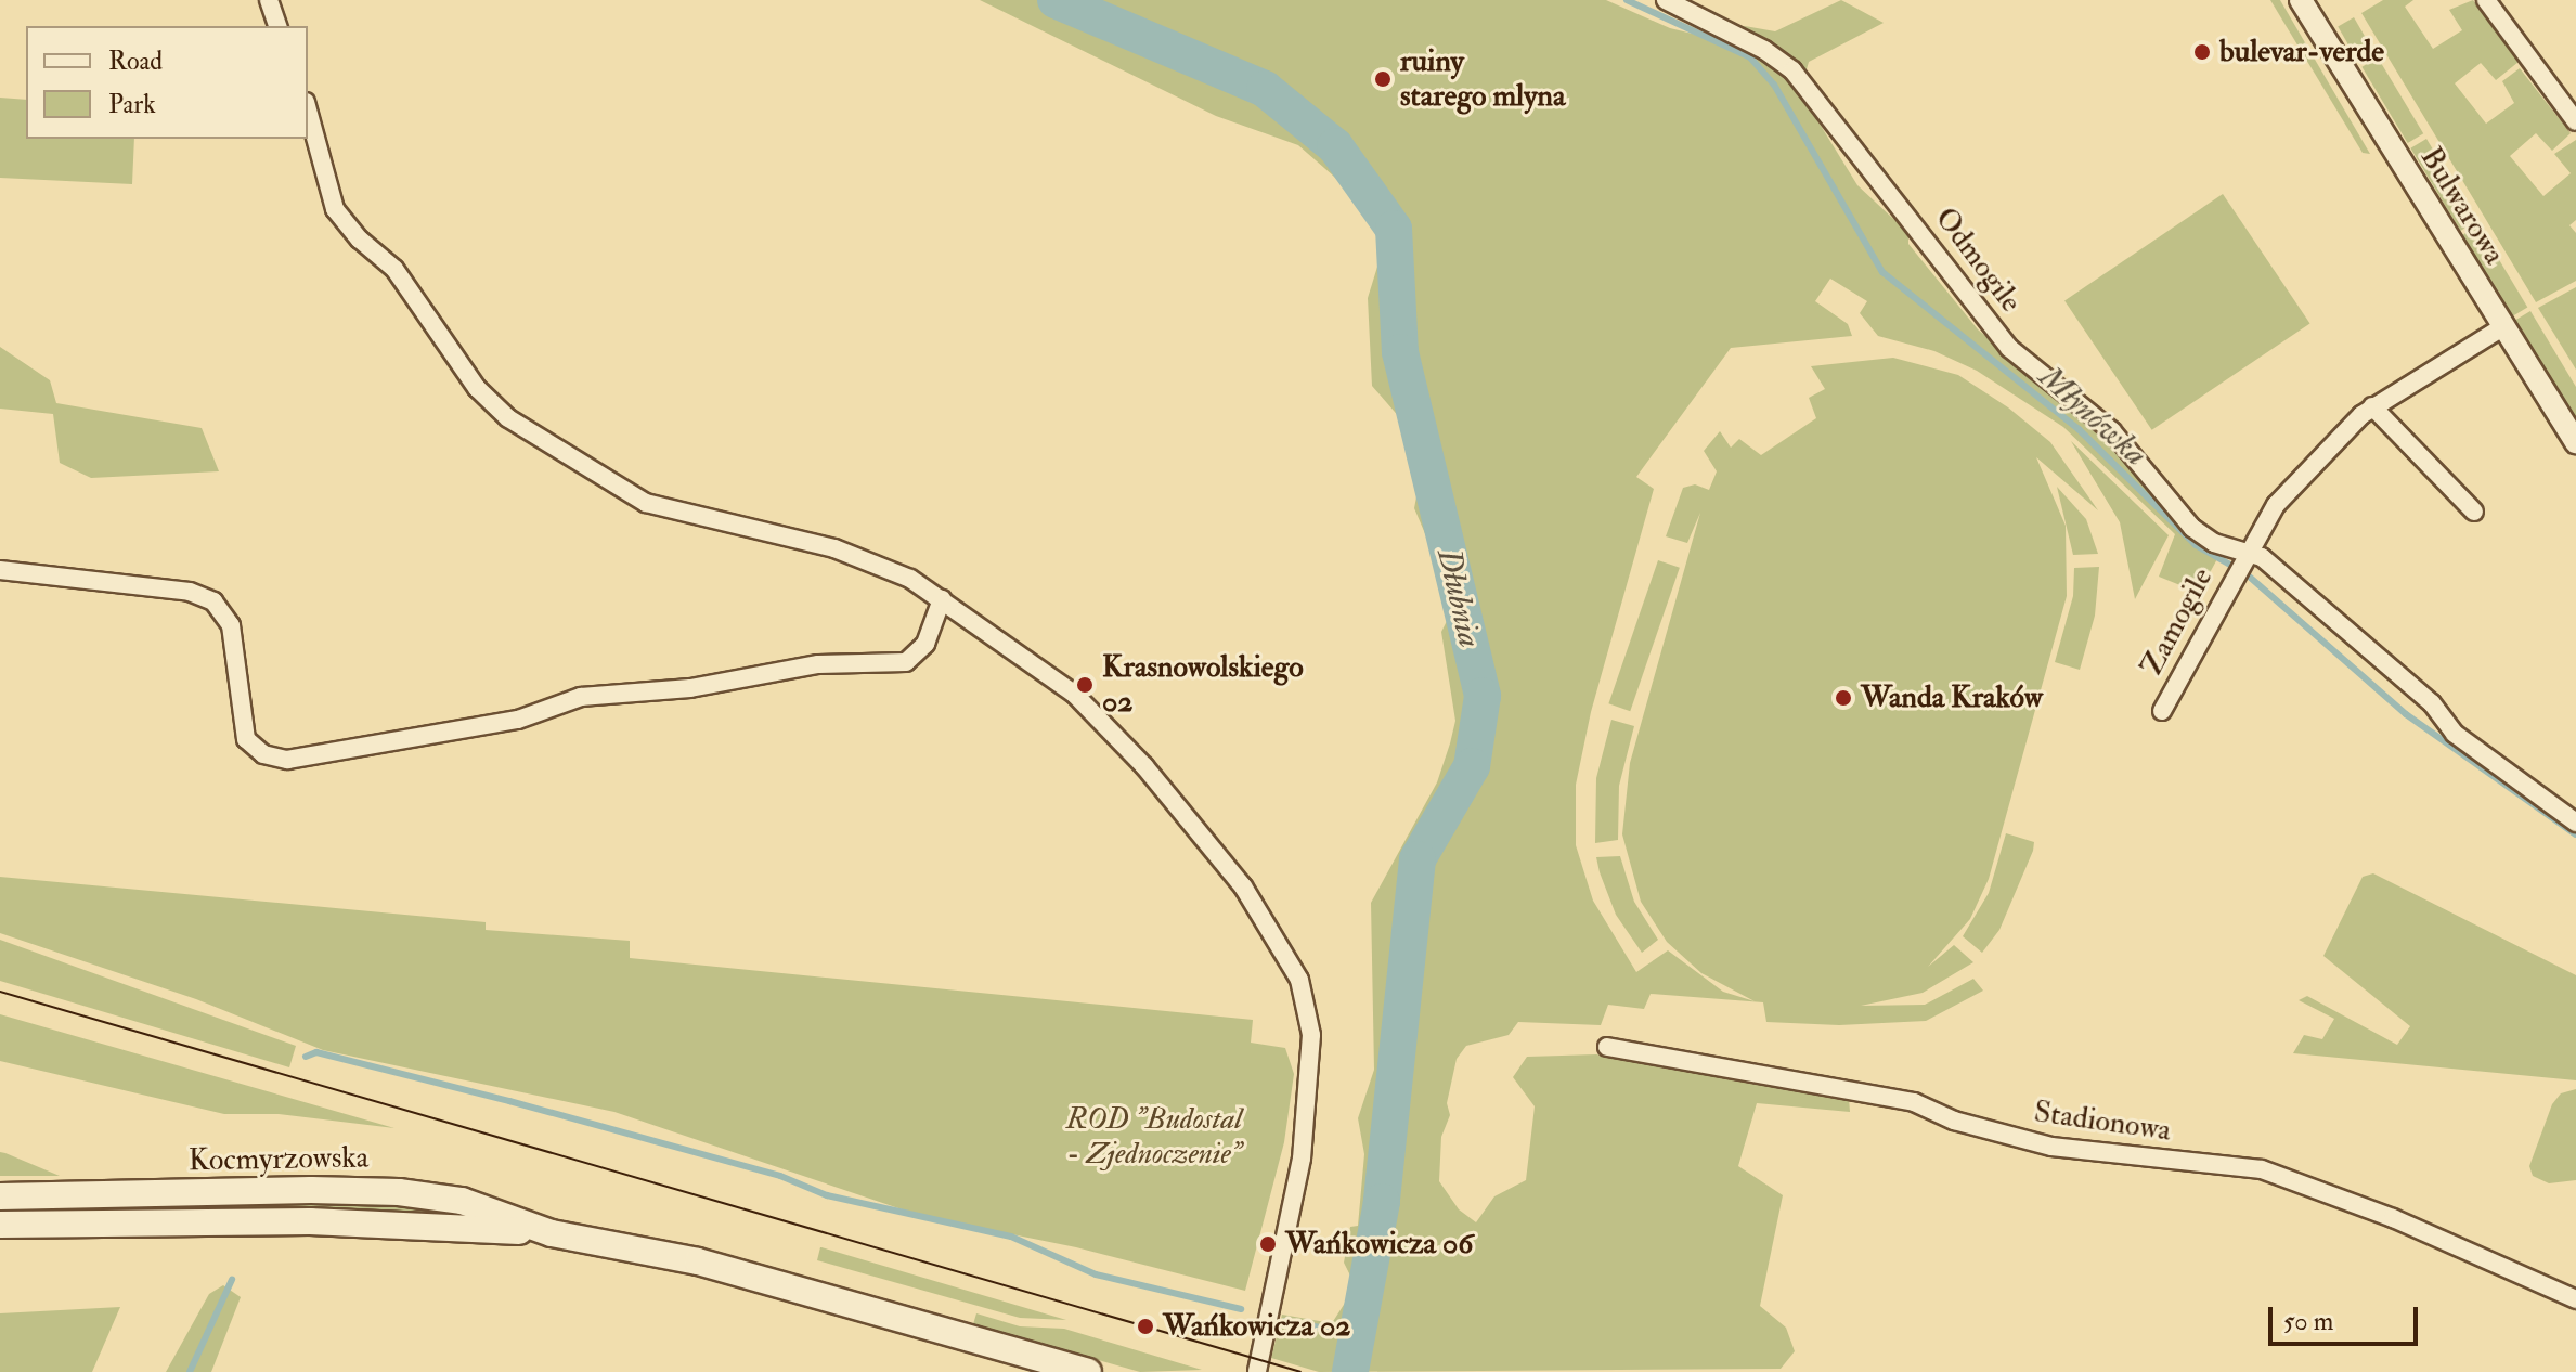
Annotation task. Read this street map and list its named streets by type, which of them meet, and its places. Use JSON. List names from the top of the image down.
{
  "streets": {
    "main road": ["Kocmyrzowska"],
    "street": [
      "Bulwarowa",
      "Odmogile",
      "Zamogile",
      "Stadionowa"
    ]
  },
  "crossings": [
    ["Odmogile", "Zamogile"]
  ],
  "water": ["Młynówka", "Dłubnia"],
  "parks": ["ROD \"Budostal - Zjednoczenie\""],
  "places": [
    "bulevar-verde",
    "ruiny starego mlyna",
    "Krasnowolskiego 02",
    "Wanda Kraków",
    "Wańkowicza 06",
    "Wańkowicza 02"
  ],
  "legend": ["Road", "Park"],
  "scale_bar": "50 m"
}
